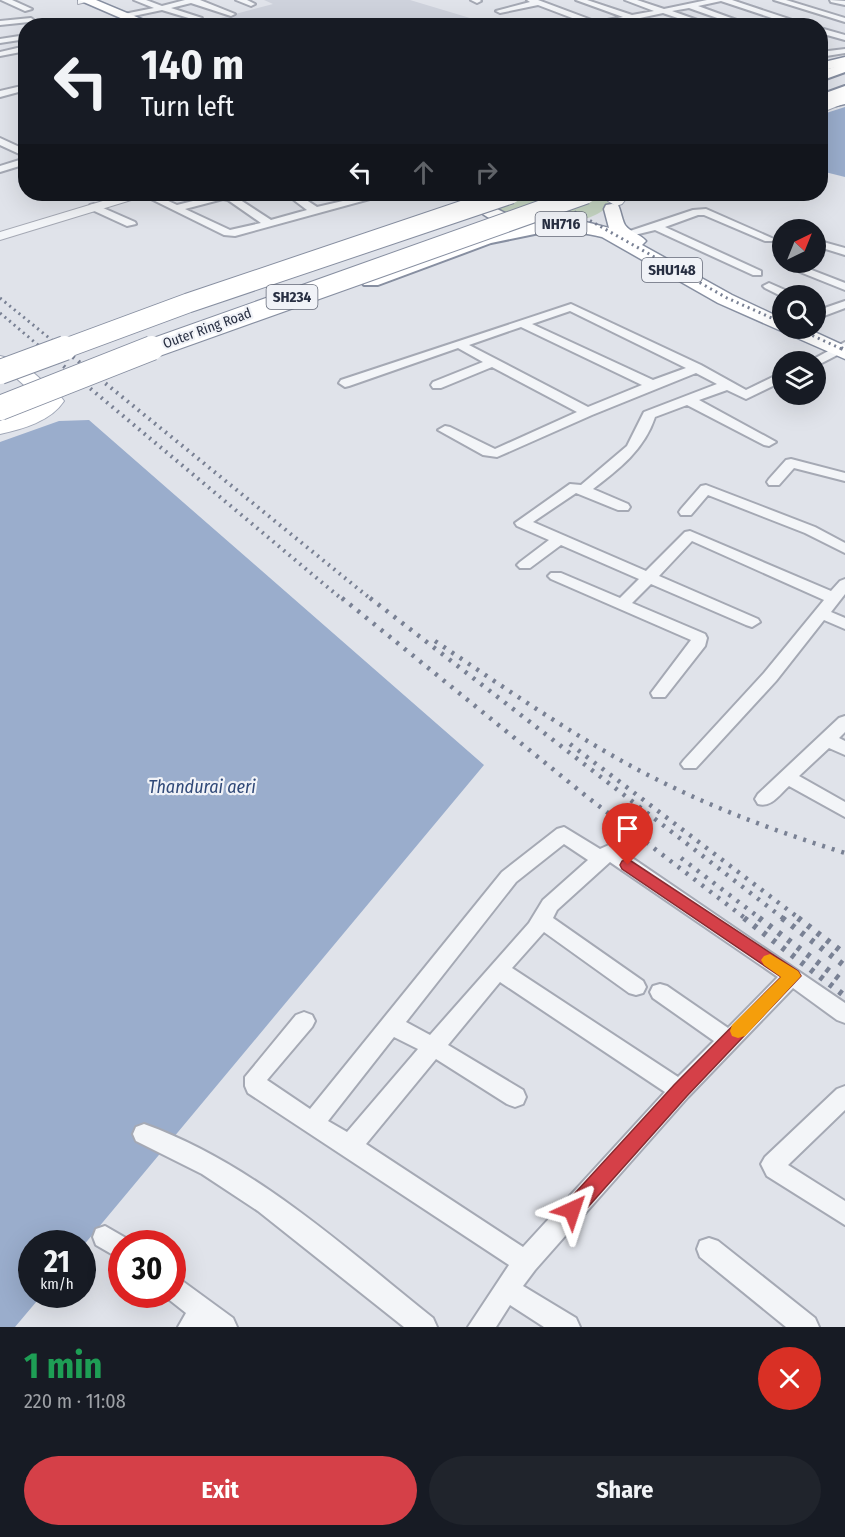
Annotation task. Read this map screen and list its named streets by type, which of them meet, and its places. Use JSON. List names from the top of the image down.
{
  "streets": {
    "highway": [
      "NH716",
      "SHU148",
      "SH234",
      "Outer Ring Road"
    ]
  },
  "crossings": [
    ["NH716", "SHU148"]
  ],
  "water": ["Thandurai aeri"],
  "north": "top right",
  "page": {
    "turn": ["140 m", "Turn left"],
    "speed": "21 km/h",
    "limit": "30",
    "heading": ["1 min", "220 m · 11:08"],
    "buttons": ["Exit", "Share"]
  }
}
